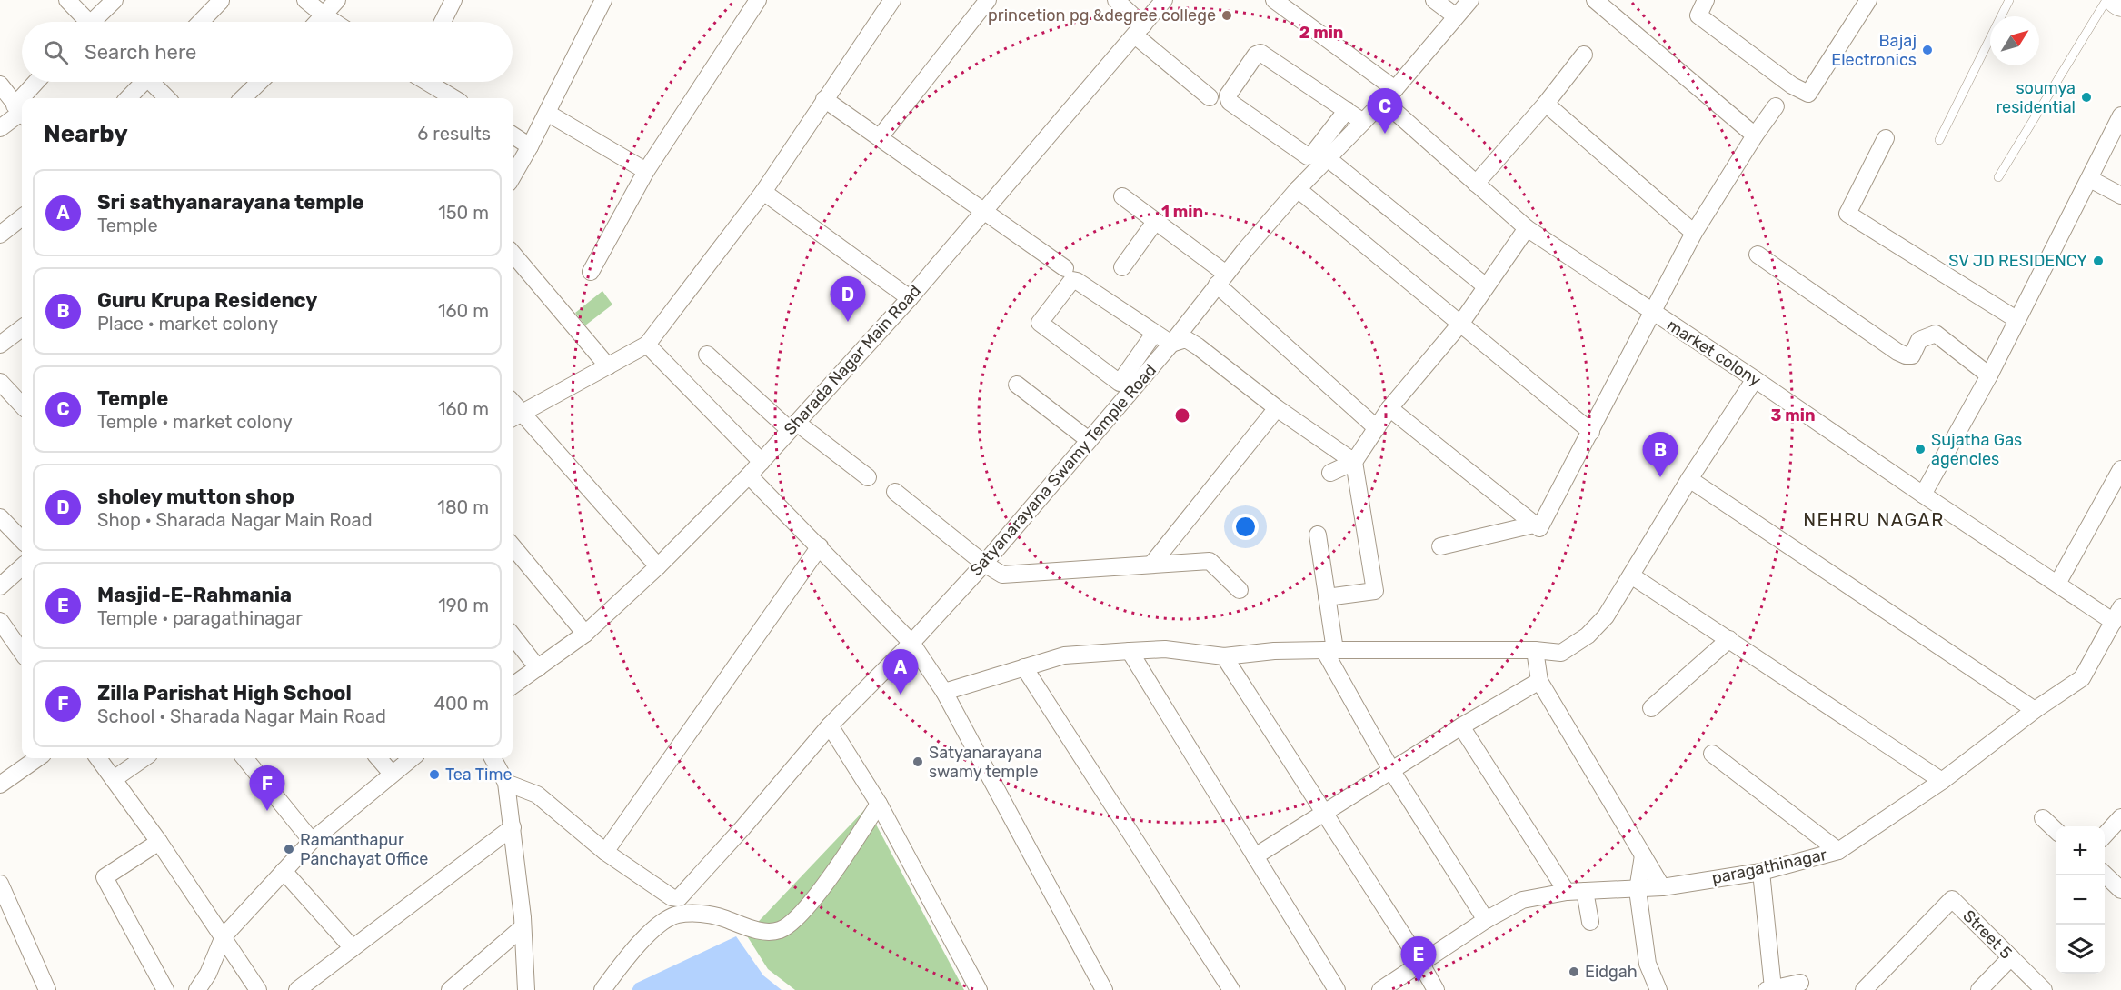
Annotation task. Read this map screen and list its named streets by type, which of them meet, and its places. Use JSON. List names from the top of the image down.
{
  "streets": {
    "street": [
      "market colony",
      "Sharada Nagar Main Road",
      "Satyanarayana Swamy Temple Road",
      "paragathinagar",
      "Street 5"
    ]
  },
  "crossings": [
    ["market colony", "Satyanarayana Swamy Temple Road"],
    ["market colony", "paragathinagar"]
  ],
  "districts": ["NEHRU NAGAR"],
  "places": [
    "princetion pg &degree college",
    "Bajaj Electronics",
    "soumya residential",
    "SV JD RESIDENCY",
    "Sujatha Gas agencies",
    "Satyanarayana swamy temple",
    "Tea Time",
    "Ramanthapur Panchayat Office",
    "Eidgah"
  ],
  "north": "top right",
  "page": {
    "search": "Search here",
    "pins": [
      "C",
      "D",
      "B",
      "A",
      "F",
      "E"
    ],
    "heading": ["Nearby", "6 results"],
    "list": [
      {
        "mark": "A",
        "name": "Sri sathyanarayana temple",
        "note": "Temple",
        "value": "150 m"
      },
      {
        "mark": "B",
        "name": "Guru Krupa Residency",
        "note": "Place · market colony",
        "value": "160 m"
      },
      {
        "mark": "C",
        "name": "Temple",
        "note": "Temple · market colony",
        "value": "160 m"
      },
      {
        "mark": "D",
        "name": "sholey mutton shop",
        "note": "Shop · Sharada Nagar Main Road",
        "value": "180 m"
      },
      {
        "mark": "E",
        "name": "Masjid-E-Rahmania",
        "note": "Temple · paragathinagar",
        "value": "190 m"
      },
      {
        "mark": "F",
        "name": "Zilla Parishat High School",
        "note": "School · Sharada Nagar Main Road",
        "value": "400 m"
      }
    ],
    "map_buttons": ["+", "−"]
  },
  "rings": ["2 min", "1 min", "3 min"]
}
